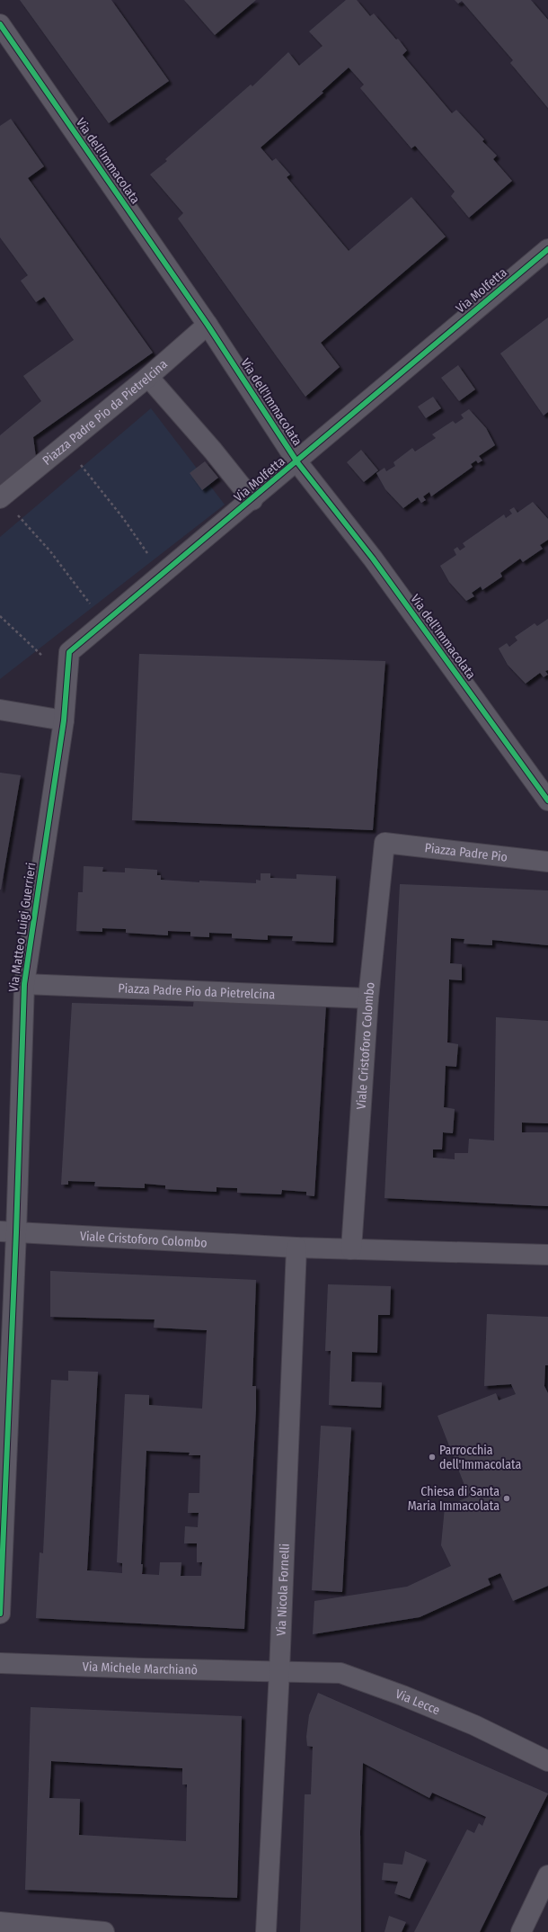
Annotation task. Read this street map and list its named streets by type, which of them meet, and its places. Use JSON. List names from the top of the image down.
{
  "streets": {
    "street": [
      "Via dell'Immacolata",
      "Via Molfetta",
      "Piazza Padre Pio da Pietrelcina",
      "Piazza Padre Pio",
      "Via Matteo Luigi Guerrieri",
      "Viale Cristoforo Colombo",
      "Via Nicola Fornelli",
      "Via Michele Marchianò",
      "Via Lecce"
    ]
  },
  "crossings": [
    ["Via dell'Immacolata", "Via Molfetta"],
    ["Via dell'Immacolata", "Piazza Padre Pio da Pietrelcina"],
    ["Via Molfetta", "Via Matteo Luigi Guerrieri"],
    ["Piazza Padre Pio da Pietrelcina", "Via Matteo Luigi Guerrieri"],
    ["Piazza Padre Pio da Pietrelcina", "Viale Cristoforo Colombo"],
    ["Piazza Padre Pio", "Viale Cristoforo Colombo"],
    ["Via Matteo Luigi Guerrieri", "Viale Cristoforo Colombo"],
    ["Viale Cristoforo Colombo", "Via Nicola Fornelli"],
    ["Via Nicola Fornelli", "Via Michele Marchianò"],
    ["Via Nicola Fornelli", "Via Lecce"],
    ["Via Michele Marchianò", "Via Lecce"]
  ],
  "places": ["Parrocchia dell'Immacolata", "Chiesa di Santa Maria Immacolata"]
}
